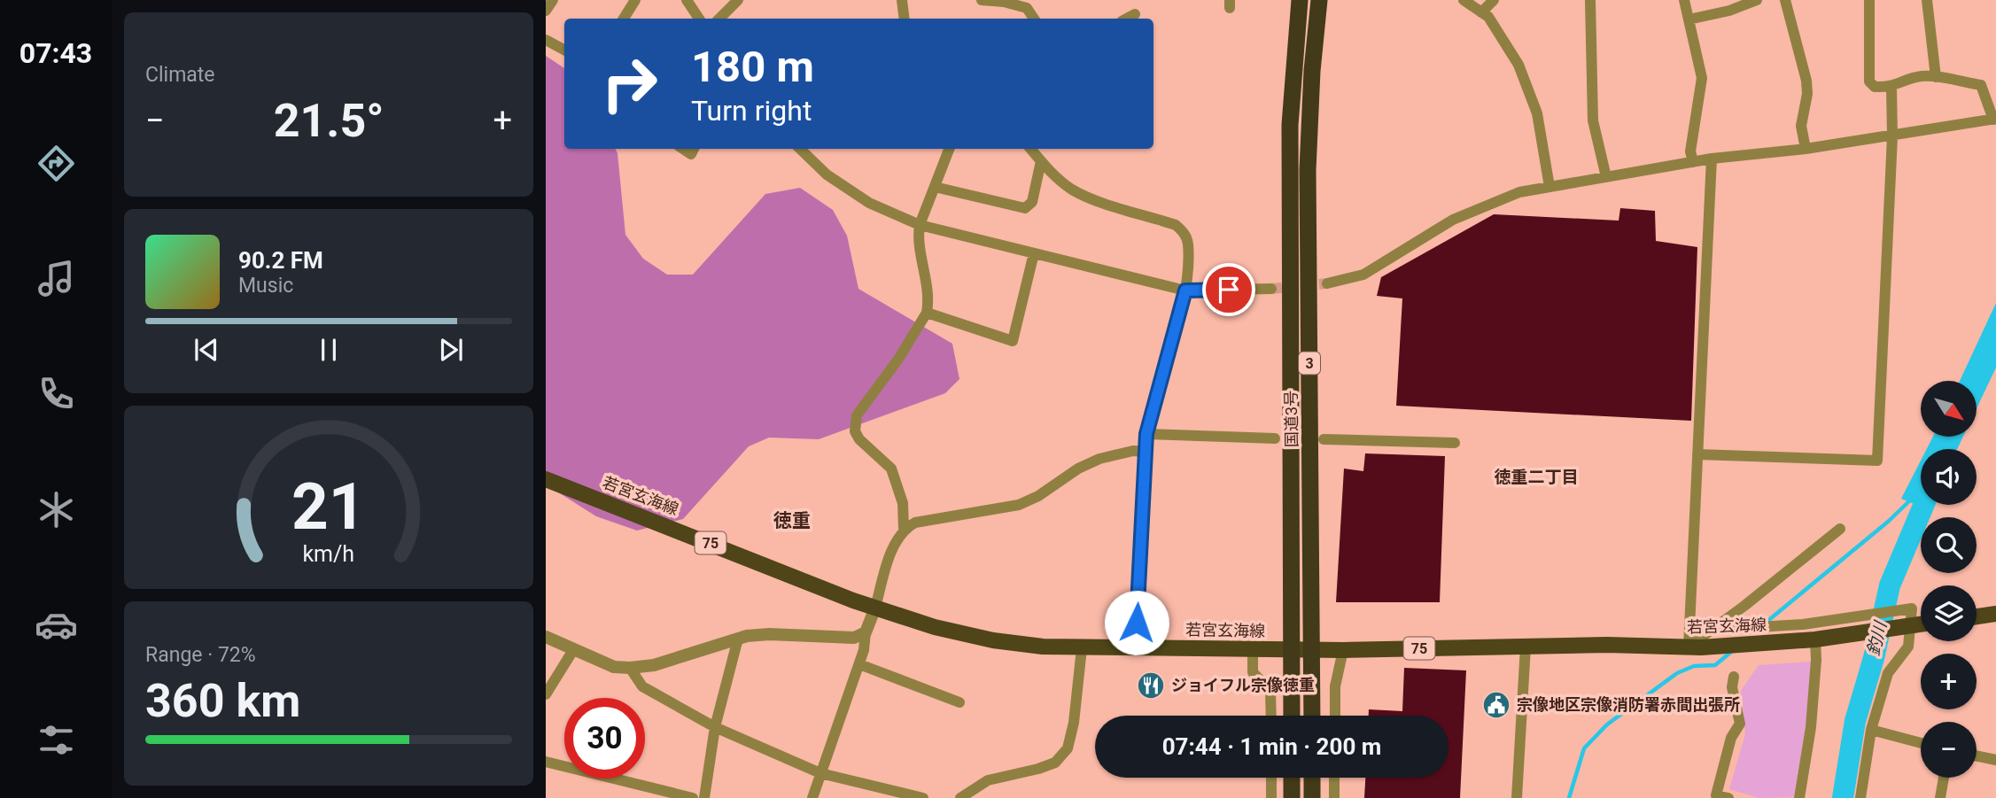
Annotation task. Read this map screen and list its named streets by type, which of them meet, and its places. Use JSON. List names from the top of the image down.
{
  "streets": {
    "highway": ["3", "国道3号"],
    "main road": ["若宮玄海線", "75"]
  },
  "crossings": [
    ["国道3号", "若宮玄海線"]
  ],
  "districts": ["徳重二丁目", "徳重"],
  "water": ["釣川"],
  "places": {
    "restaurant": ["ジョイフル宗像徳重"],
    "public building": ["宗像地区宗像消防署赤間出張所"]
  },
  "north": "bottom right",
  "page": {
    "tabs": "07:43",
    "tile": [
      "Climate",
      ["Range · 72%", "360 km"]
    ],
    "turn": ["180 m", "Turn right"],
    "heat": ["−", "21.5°", "+"],
    "song": ["90.2 FM", "Music"],
    "map_buttons": ["+", "−"],
    "limit": "30",
    "trip": "07:44 · 1 min · 200 m",
    "gauge": ["21", "km/h"]
  }
}
